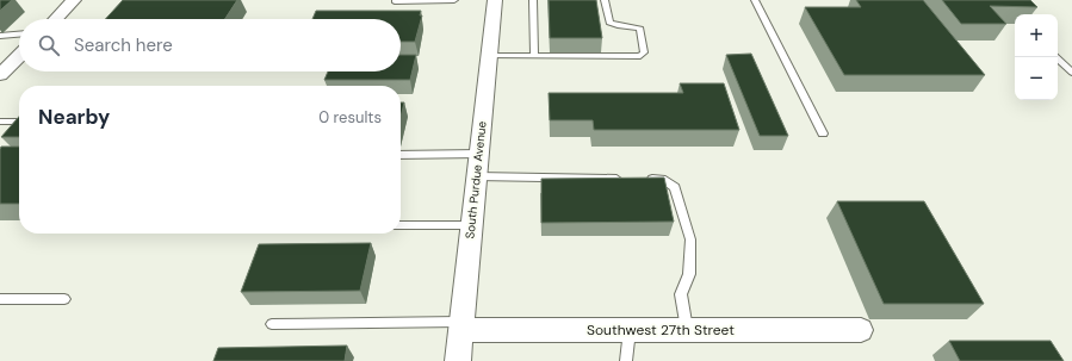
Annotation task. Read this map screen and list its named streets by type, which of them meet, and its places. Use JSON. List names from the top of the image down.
{
  "streets": {
    "street": ["South Purdue Avenue", "Southwest 27th Street"]
  },
  "crossings": [
    ["South Purdue Avenue", "Southwest 27th Street"]
  ],
  "page": {
    "map_buttons": ["+", "−"],
    "search": "Search here",
    "heading": ["Nearby", "0 results"]
  }
}
